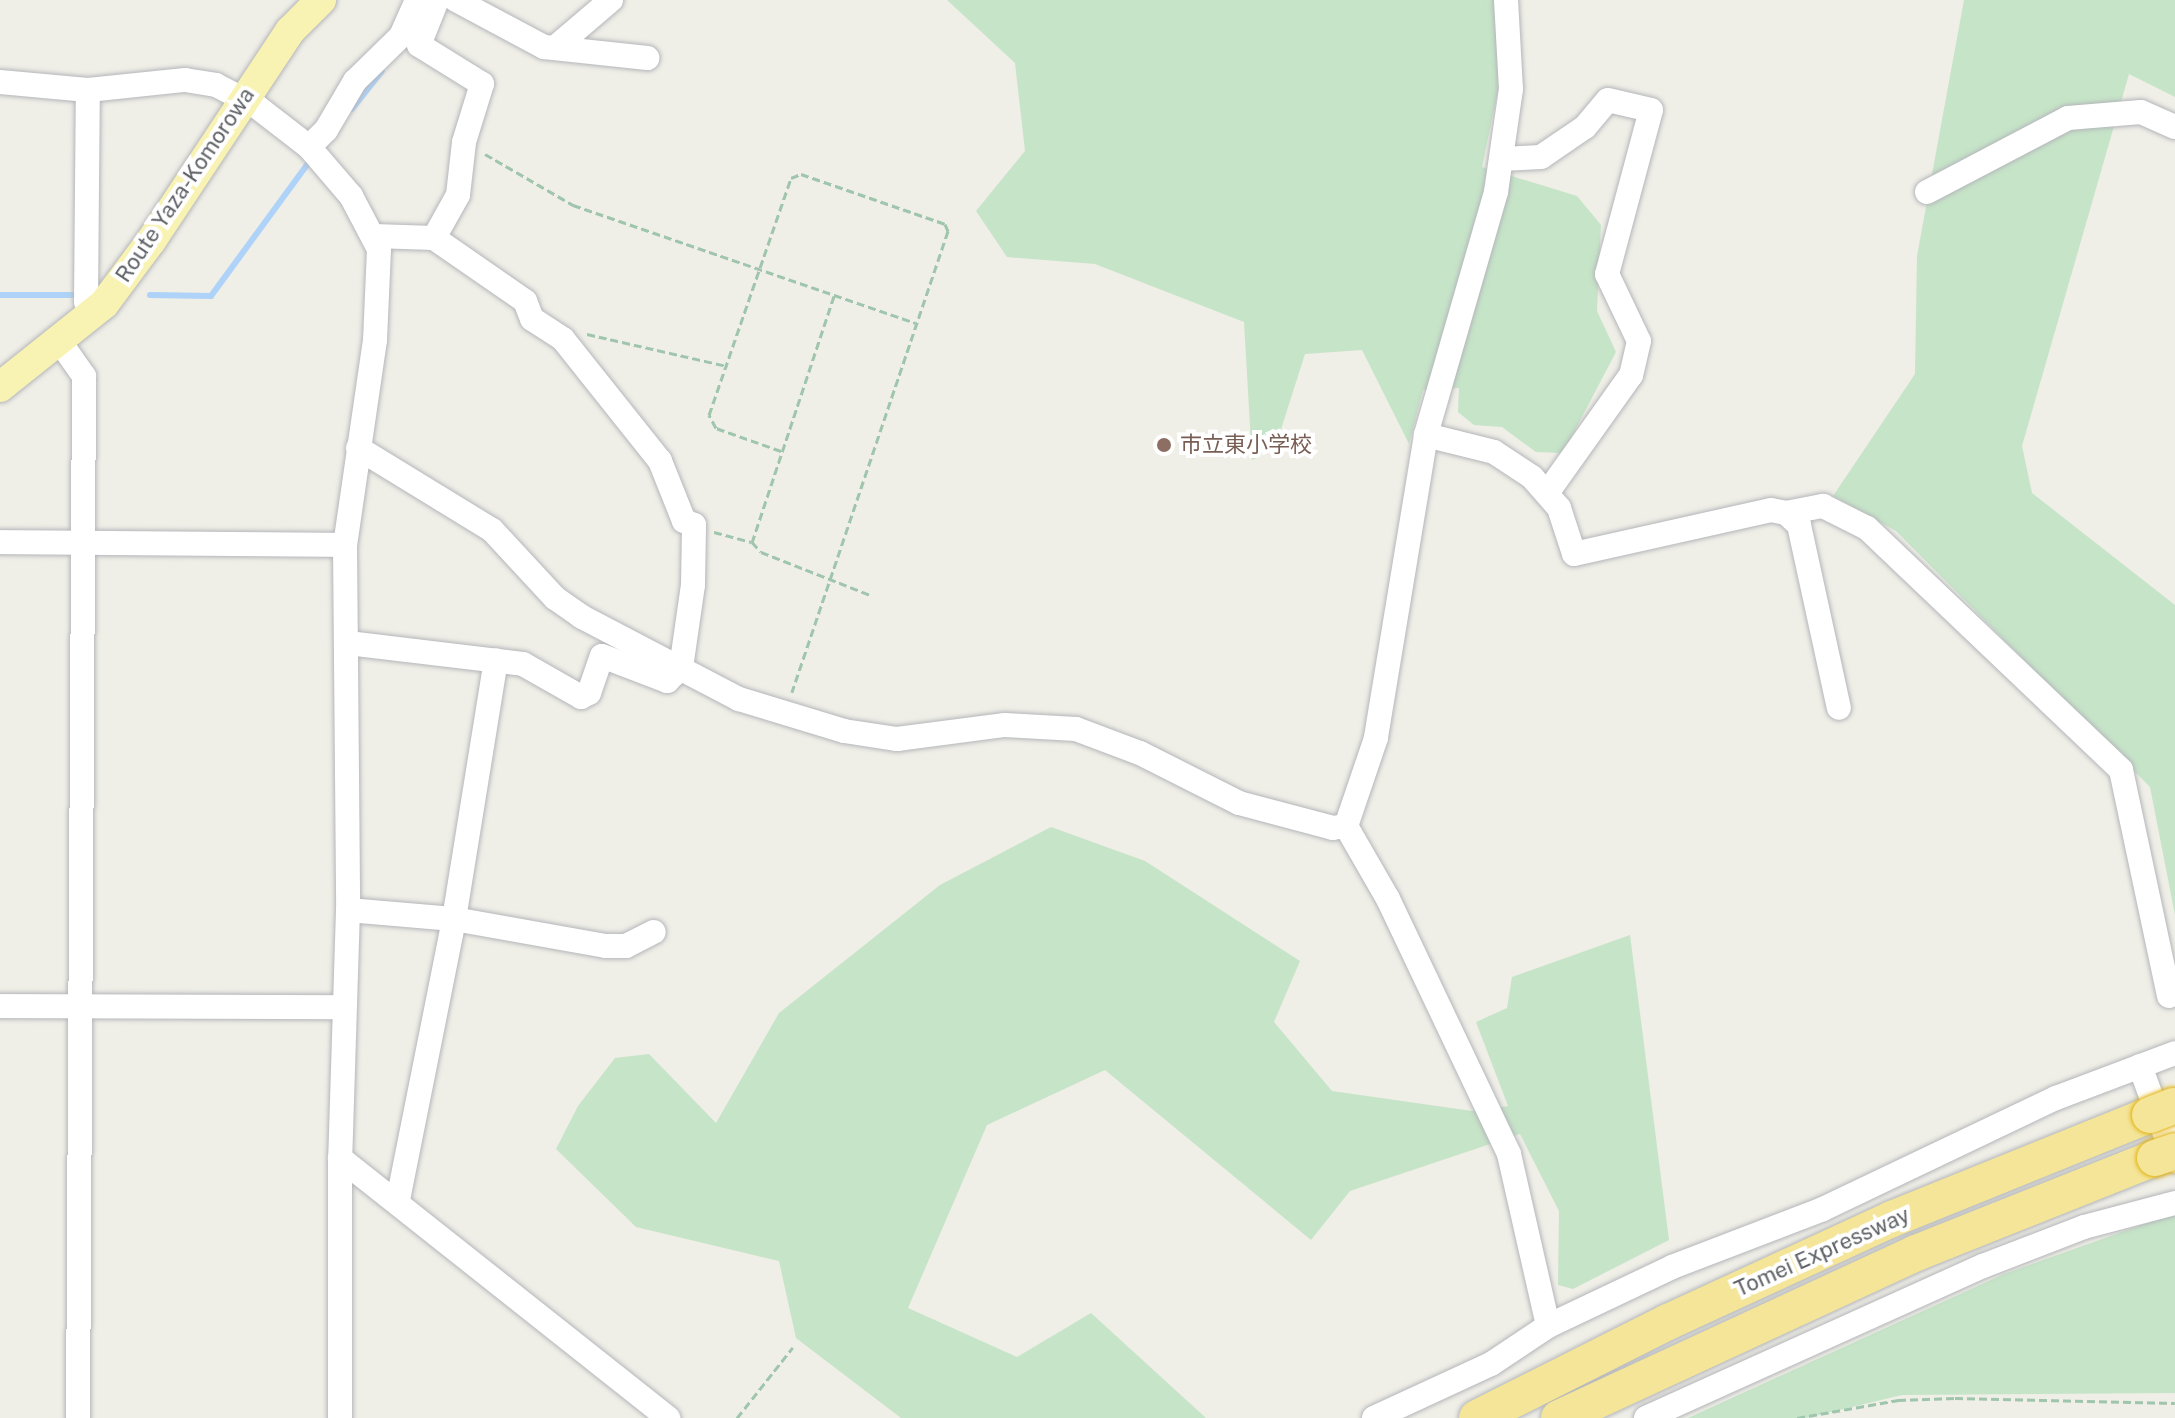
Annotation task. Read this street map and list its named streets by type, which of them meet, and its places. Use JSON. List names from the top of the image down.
{
  "streets": {
    "highway": ["Tomei Expressway"],
    "main road": ["Route Yaza-Komorowa"]
  },
  "places": ["市立東小学校"]
}
